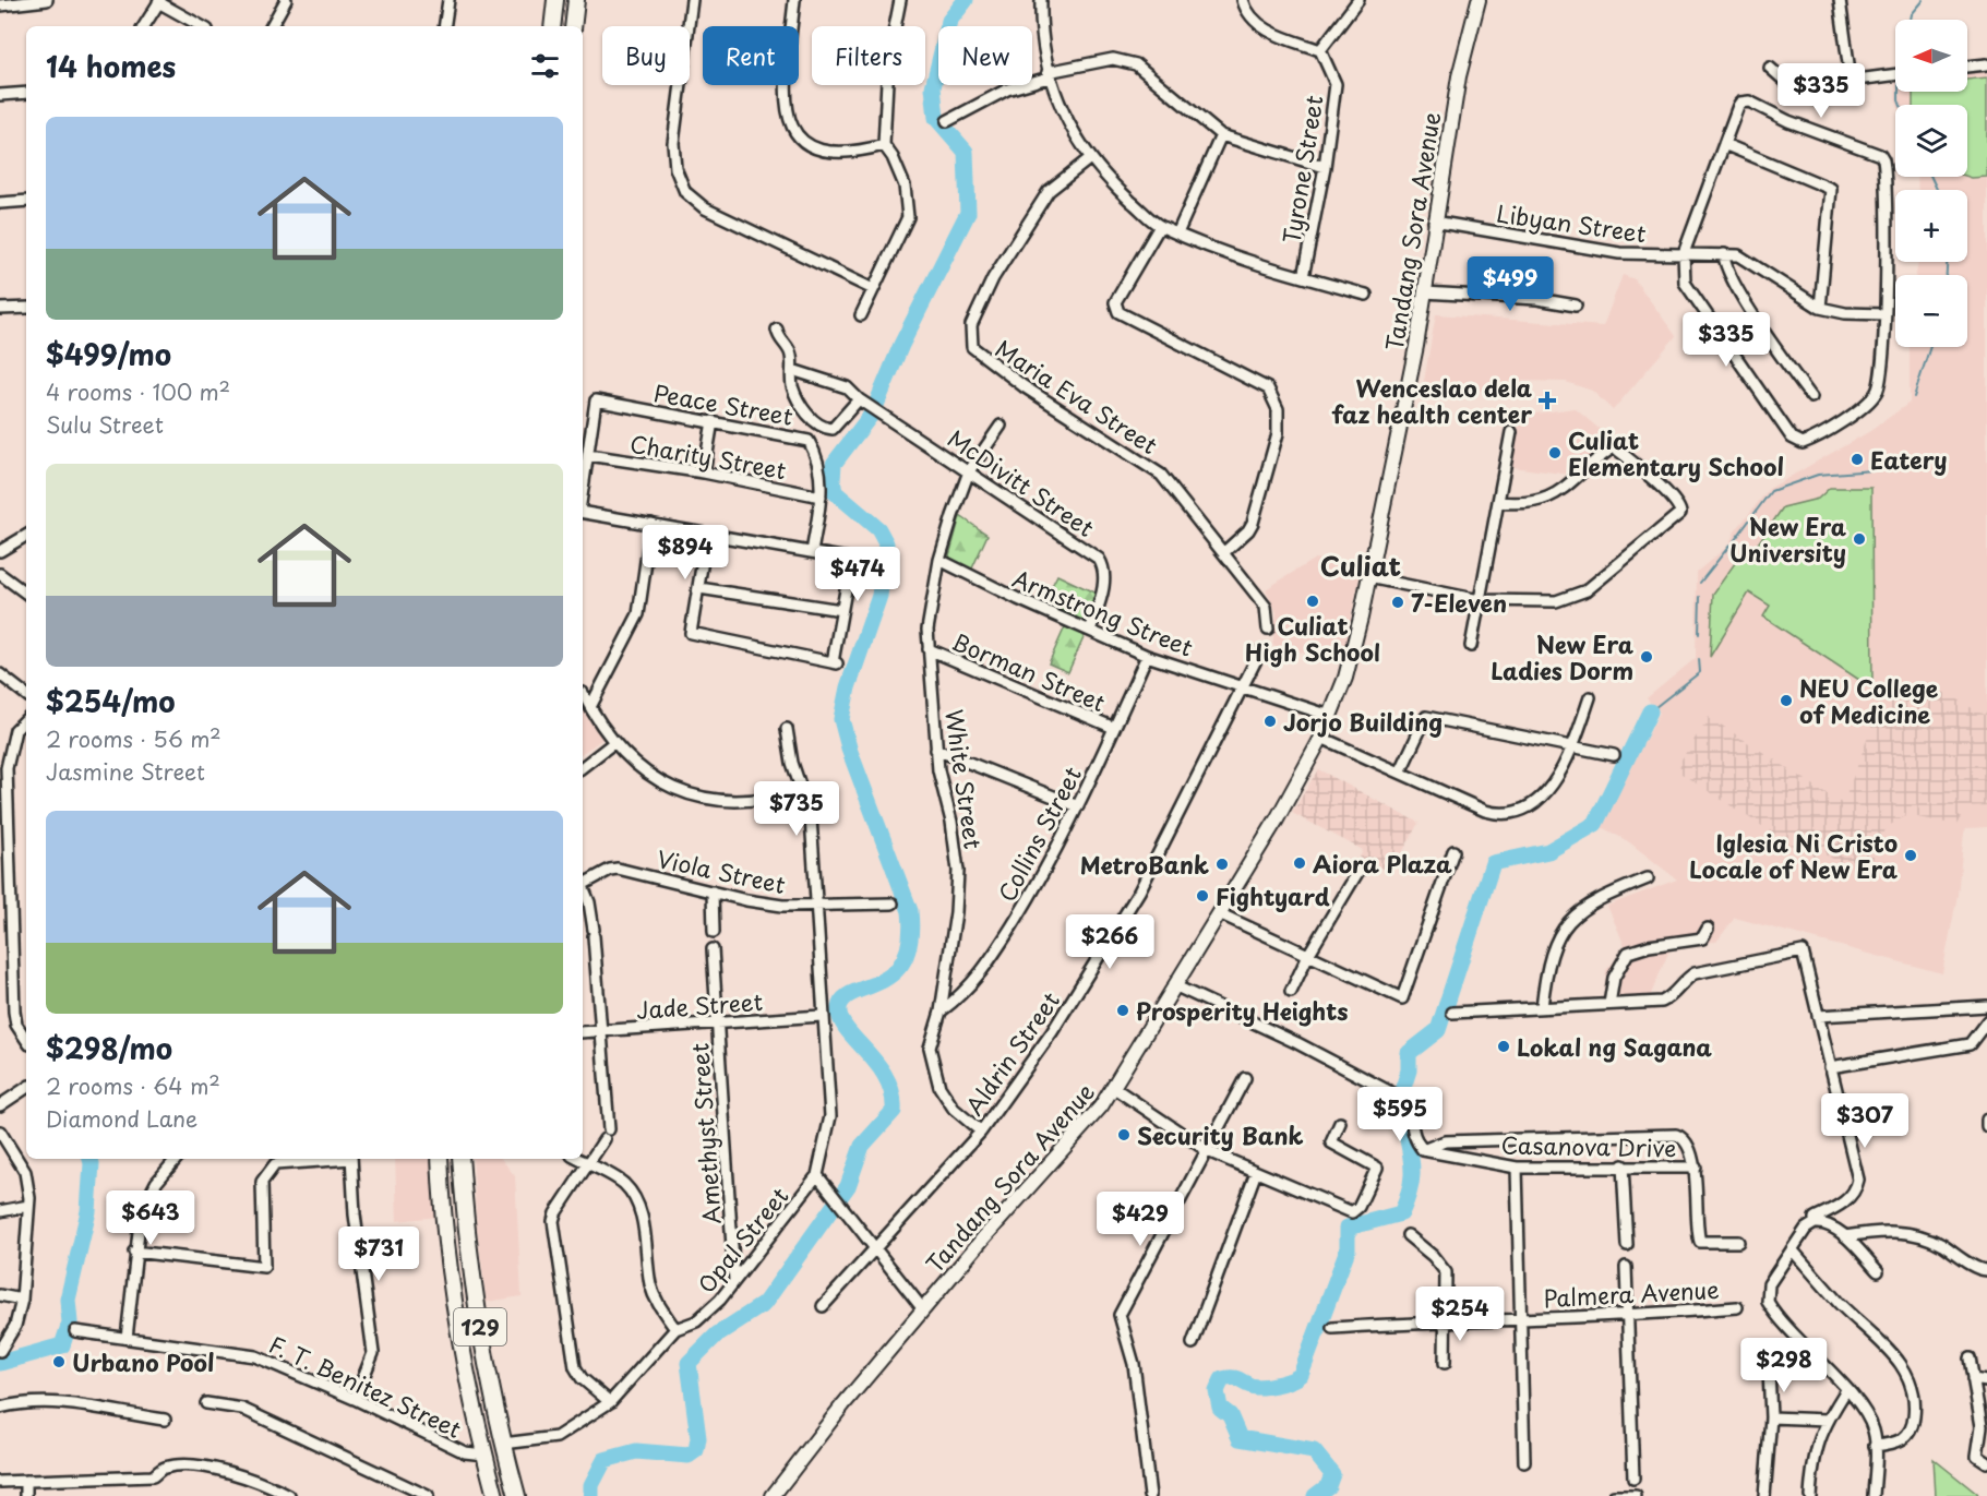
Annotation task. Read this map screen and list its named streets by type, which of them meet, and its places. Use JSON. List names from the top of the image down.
{
  "streets": {
    "main road": ["Tandang Sora Avenue", "129"],
    "street": [
      "Tyrone Street",
      "Libyan Street",
      "Maria Eva Street",
      "Peace Street",
      "Charity Street",
      "McDivitt Street",
      "Armstrong Street",
      "Borman Street",
      "White Street",
      "Collins Street",
      "Viola Street",
      "Jade Street",
      "Aldrin Street",
      "Amethyst Street",
      "Casanova Drive",
      "Opal Street",
      "Palmera Avenue",
      "F. T. Benitez Street"
    ]
  },
  "crossings": [
    ["Libyan Street", "Tandang Sora Avenue"],
    ["Tandang Sora Avenue", "Armstrong Street"],
    ["Peace Street", "Charity Street"],
    ["McDivitt Street", "Armstrong Street"],
    ["McDivitt Street", "White Street"],
    ["Armstrong Street", "White Street"],
    ["Armstrong Street", "Collins Street"],
    ["Armstrong Street", "Aldrin Street"],
    ["Borman Street", "White Street"],
    ["Borman Street", "Collins Street"],
    ["White Street", "Collins Street"],
    ["White Street", "Aldrin Street"],
    ["Viola Street", "Opal Street"],
    ["Jade Street", "Amethyst Street"],
    ["Jade Street", "Opal Street"],
    ["Amethyst Street", "Opal Street"],
    ["Opal Street", "129"],
    ["129", "F. T. Benitez Street"]
  ],
  "districts": ["Culiat"],
  "places": {
    "health": ["Wenceslao dela faz health center"],
    "other": [
      "Culiat Elementary School",
      "Eatery",
      "New Era University",
      "Culiat High School",
      "7-Eleven",
      "New Era Ladies Dorm",
      "NEU College of Medicine",
      "Jorjo Building",
      "Iglesia Ni Cristo Locale of New Era",
      "Aiora Plaza",
      "MetroBank",
      "Fightyard",
      "Prosperity Heights",
      "Lokal ng Sagana",
      "Security Bank",
      "Urbano Pool"
    ]
  },
  "north": "left",
  "page": {
    "map_buttons": ["+", "−"],
    "chip": [
      "Buy",
      "Rent",
      "Filters",
      "New"
    ],
    "heading": "14 homes",
    "price": [
      "$335",
      "$499",
      "$335",
      "$894",
      "$474",
      "$735",
      "$266",
      "$595",
      "$307",
      "$643",
      "$429",
      "$731",
      "$254",
      "$298"
    ],
    "list": [
      {
        "name": "$499/mo",
        "note": "4 rooms · 100 m² · Sulu Street"
      },
      {
        "name": "$254/mo",
        "note": "2 rooms · 56 m² · Jasmine Street"
      },
      {
        "name": "$298/mo",
        "note": "2 rooms · 64 m² · Diamond Lane"
      }
    ]
  }
}
